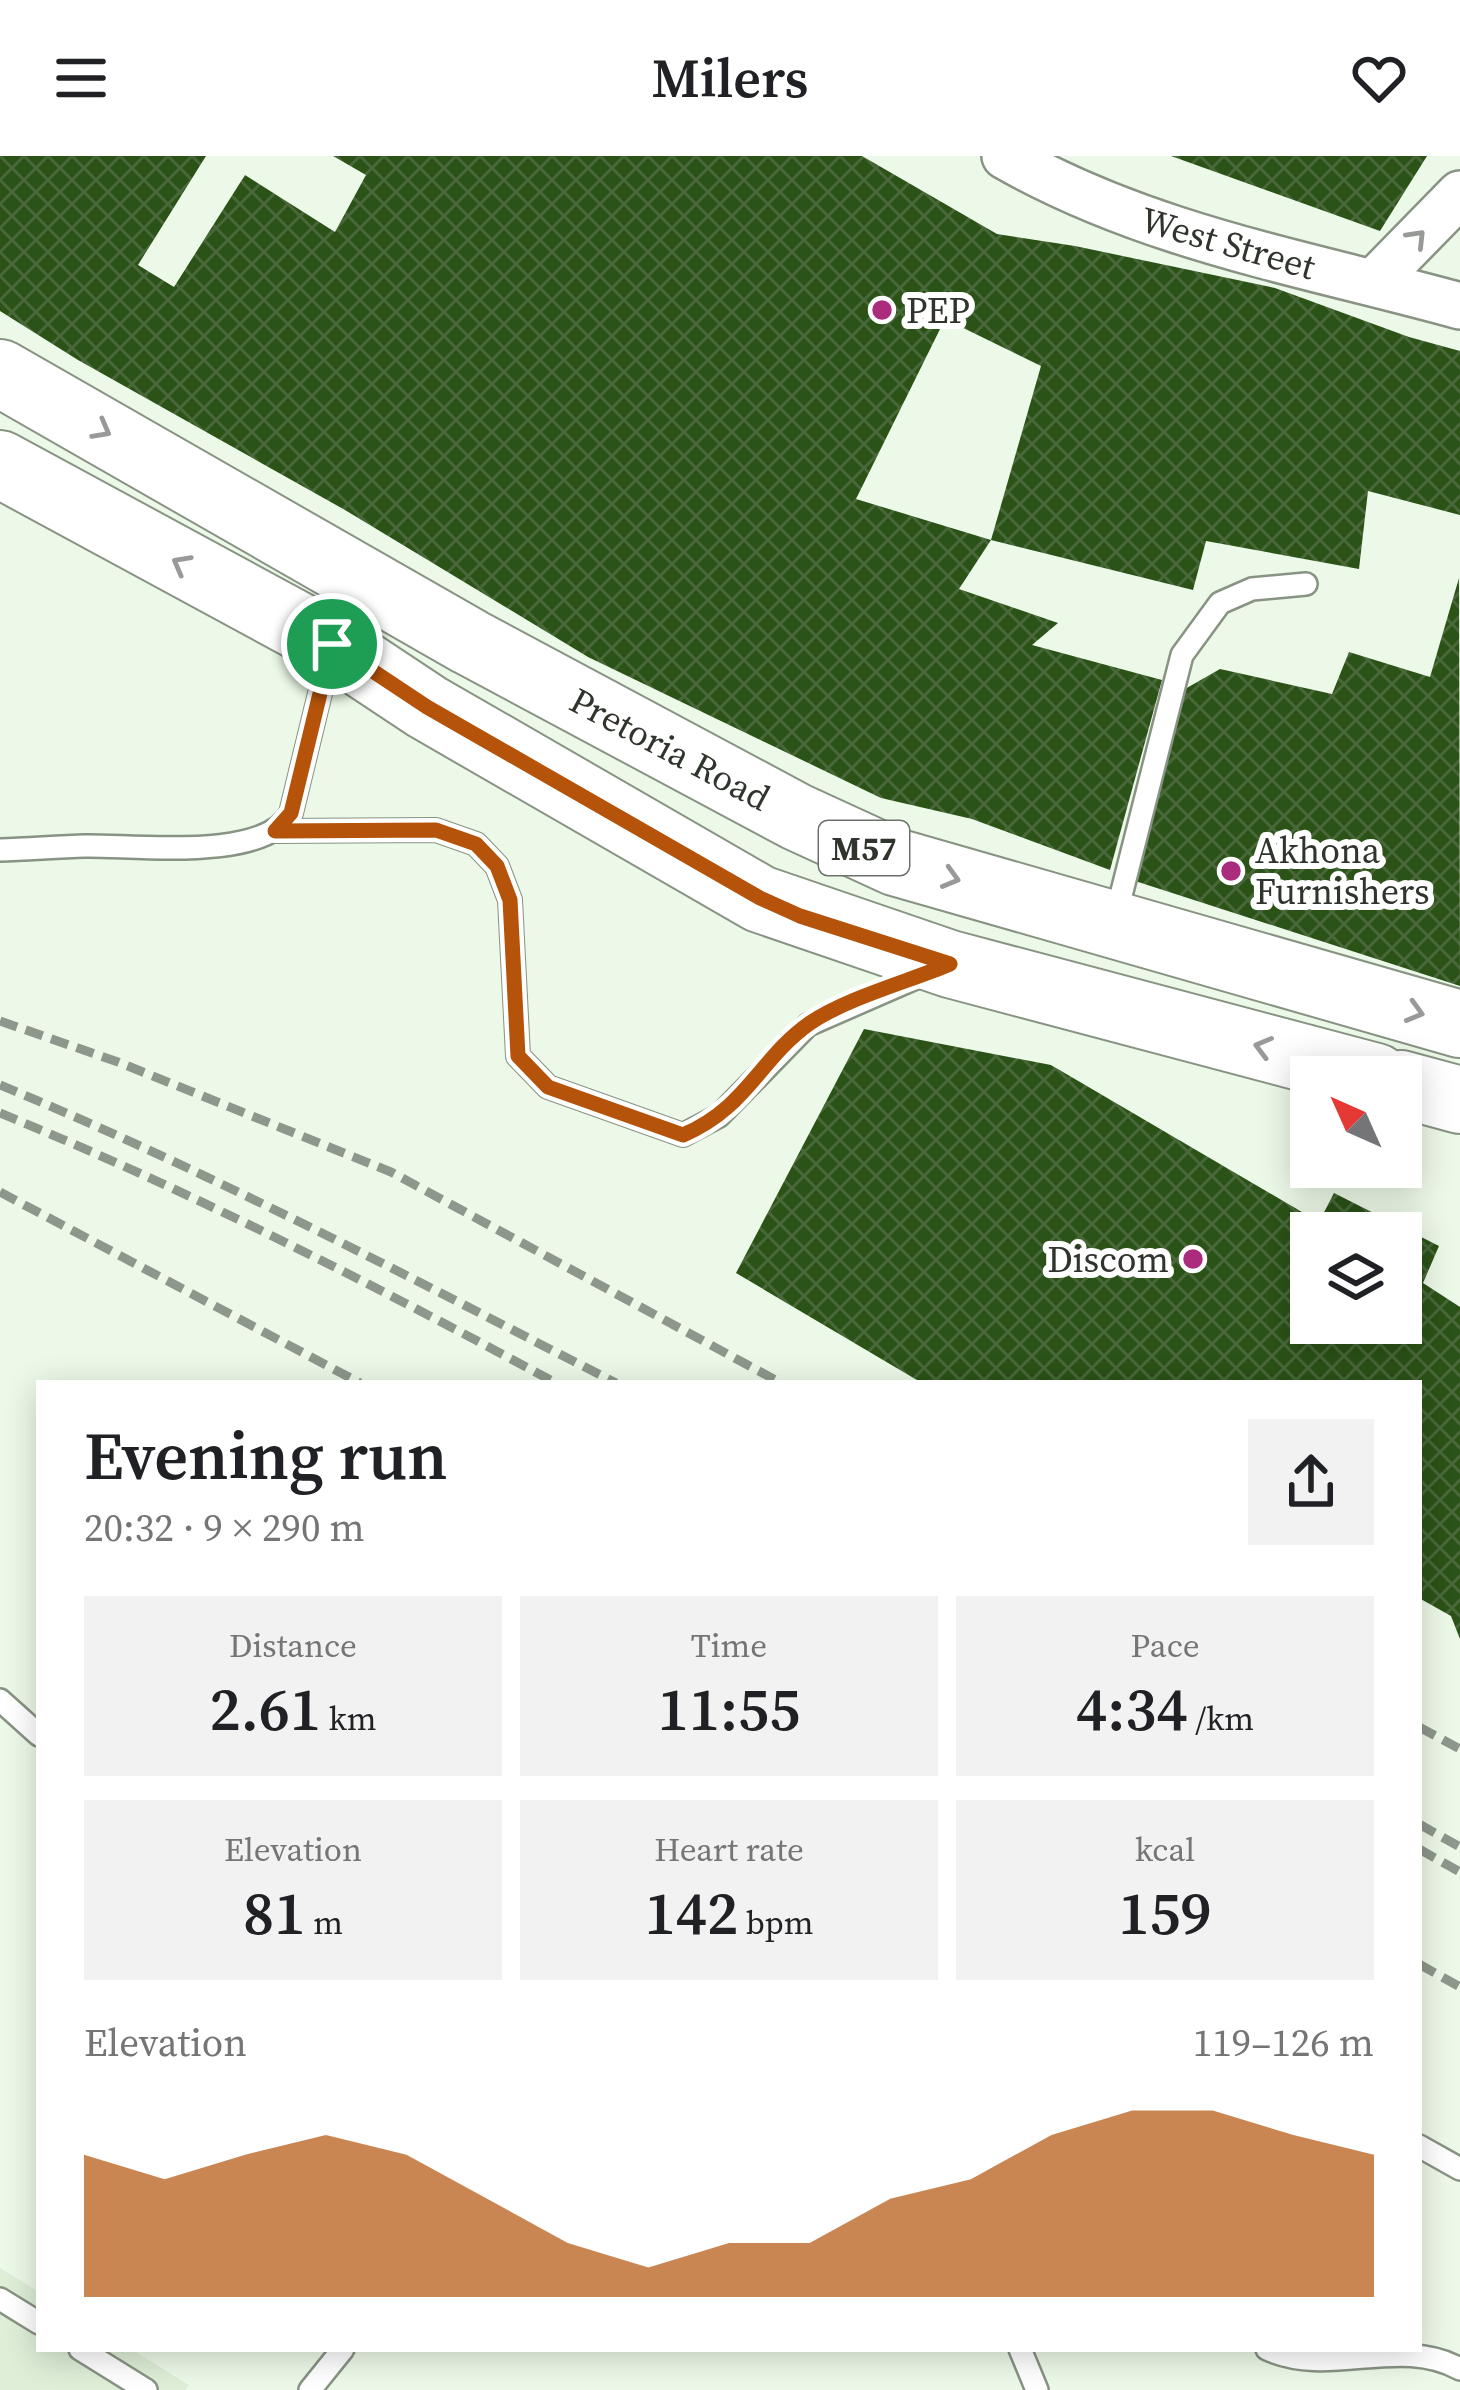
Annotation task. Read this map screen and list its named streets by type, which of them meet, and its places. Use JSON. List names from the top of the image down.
{
  "streets": {
    "main road": ["Pretoria Road", "M57"],
    "street": ["West Street"]
  },
  "places": ["PEP", "Akhona Furnishers", "Discom"],
  "north": "top left",
  "page": {
    "header": "Milers",
    "heading": ["Evening run", "20:32 · 9 × 290 m"],
    "stats": [
      ["Distance", "2.61 km"],
      ["Time", "11:55"],
      ["Pace", "4:34 /km"],
      ["Elevation", "81 m"],
      ["Heart rate", "142 bpm"],
      ["kcal", "159"]
    ],
    "chart": ["Elevation", "119–126 m"]
  }
}
